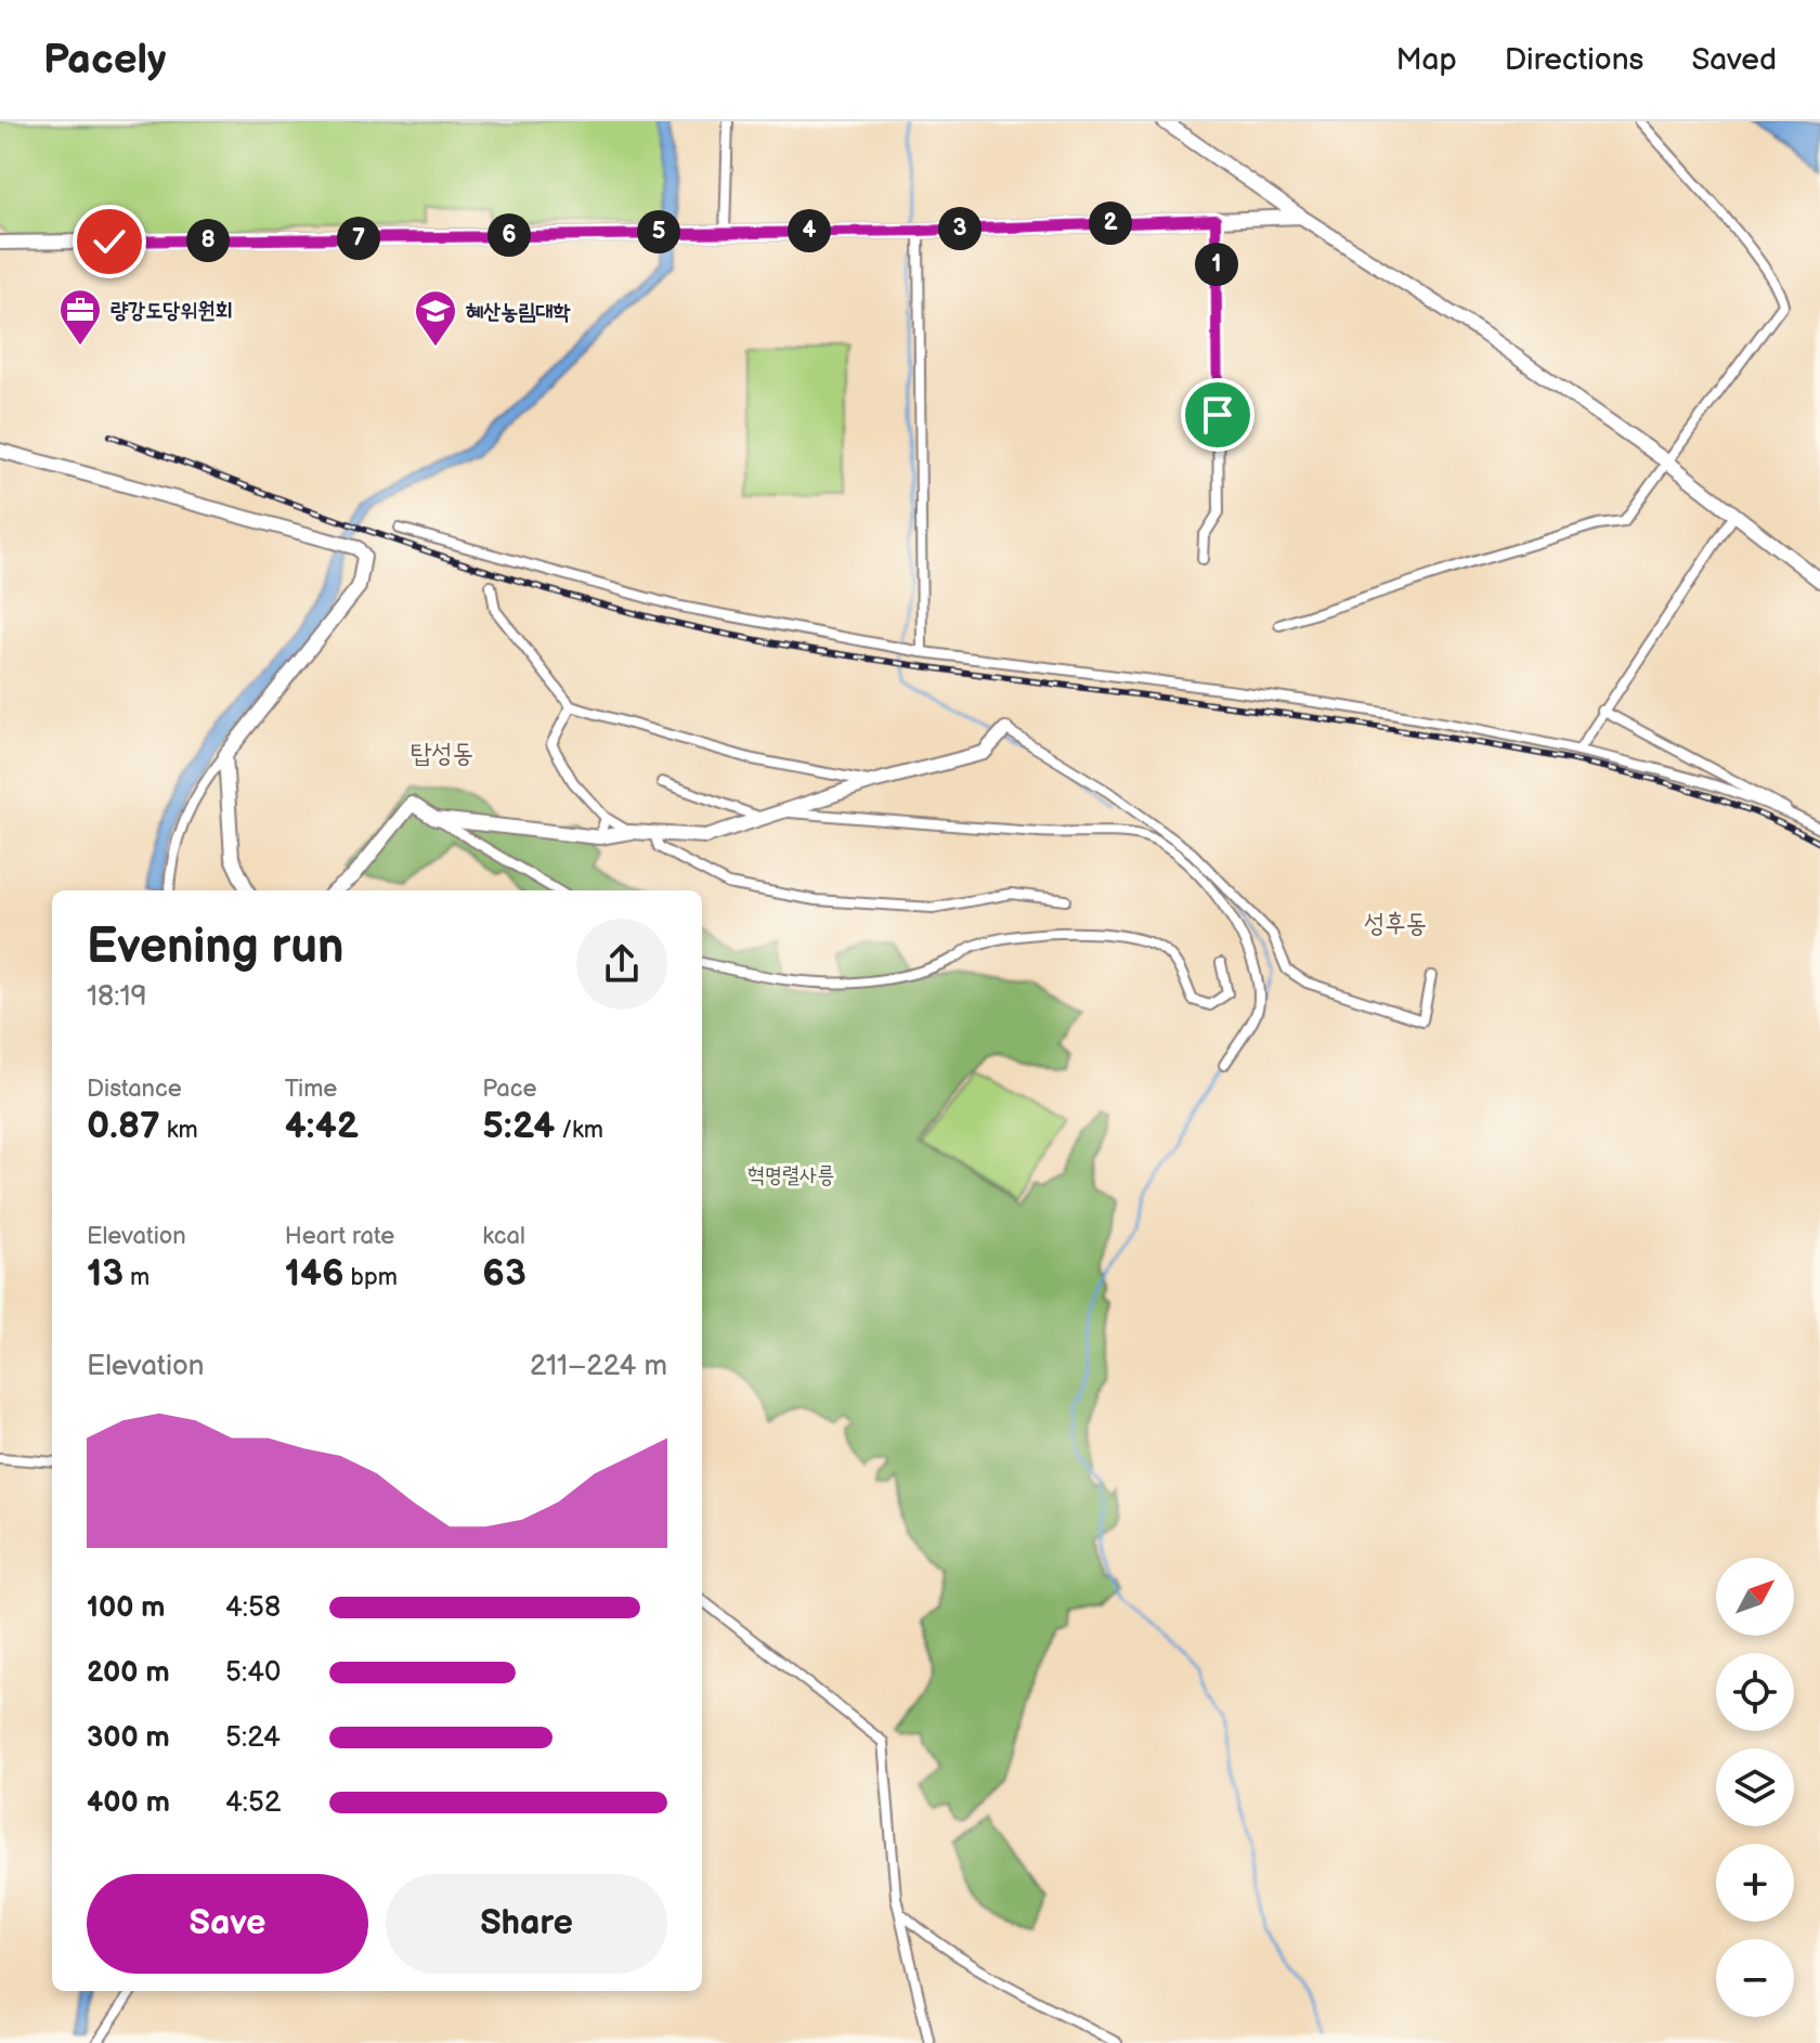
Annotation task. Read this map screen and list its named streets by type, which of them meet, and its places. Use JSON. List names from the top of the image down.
{
  "districts": ["탑성동", "성후동"],
  "parks": ["혁명렬사릉"],
  "places": {
    "office": ["량강도당위원회"],
    "school or university": ["혜산농림대학"]
  },
  "north": "top right",
  "page": {
    "header": "Pacely",
    "nav": ["Map", "Directions", "Saved"],
    "pins": [
      "2",
      "3",
      "4",
      "5",
      "6",
      "7",
      "8",
      "1"
    ],
    "heading": ["Evening run", "18:19"],
    "stats": [
      ["Distance", "0.87 km"],
      ["Time", "4:42"],
      ["Pace", "5:24 /km"],
      ["Elevation", "13 m"],
      ["Heart rate", "146 bpm"],
      ["kcal", "63"]
    ],
    "chart": ["Elevation", "211–224 m"],
    "map_buttons": ["+", "−"],
    "list": [
      {
        "name": "100 m",
        "note": "4:58"
      },
      {
        "name": "200 m",
        "note": "5:40"
      },
      {
        "name": "300 m",
        "note": "5:24"
      },
      {
        "name": "400 m",
        "note": "4:52"
      }
    ],
    "buttons": ["Save", "Share"]
  }
}
